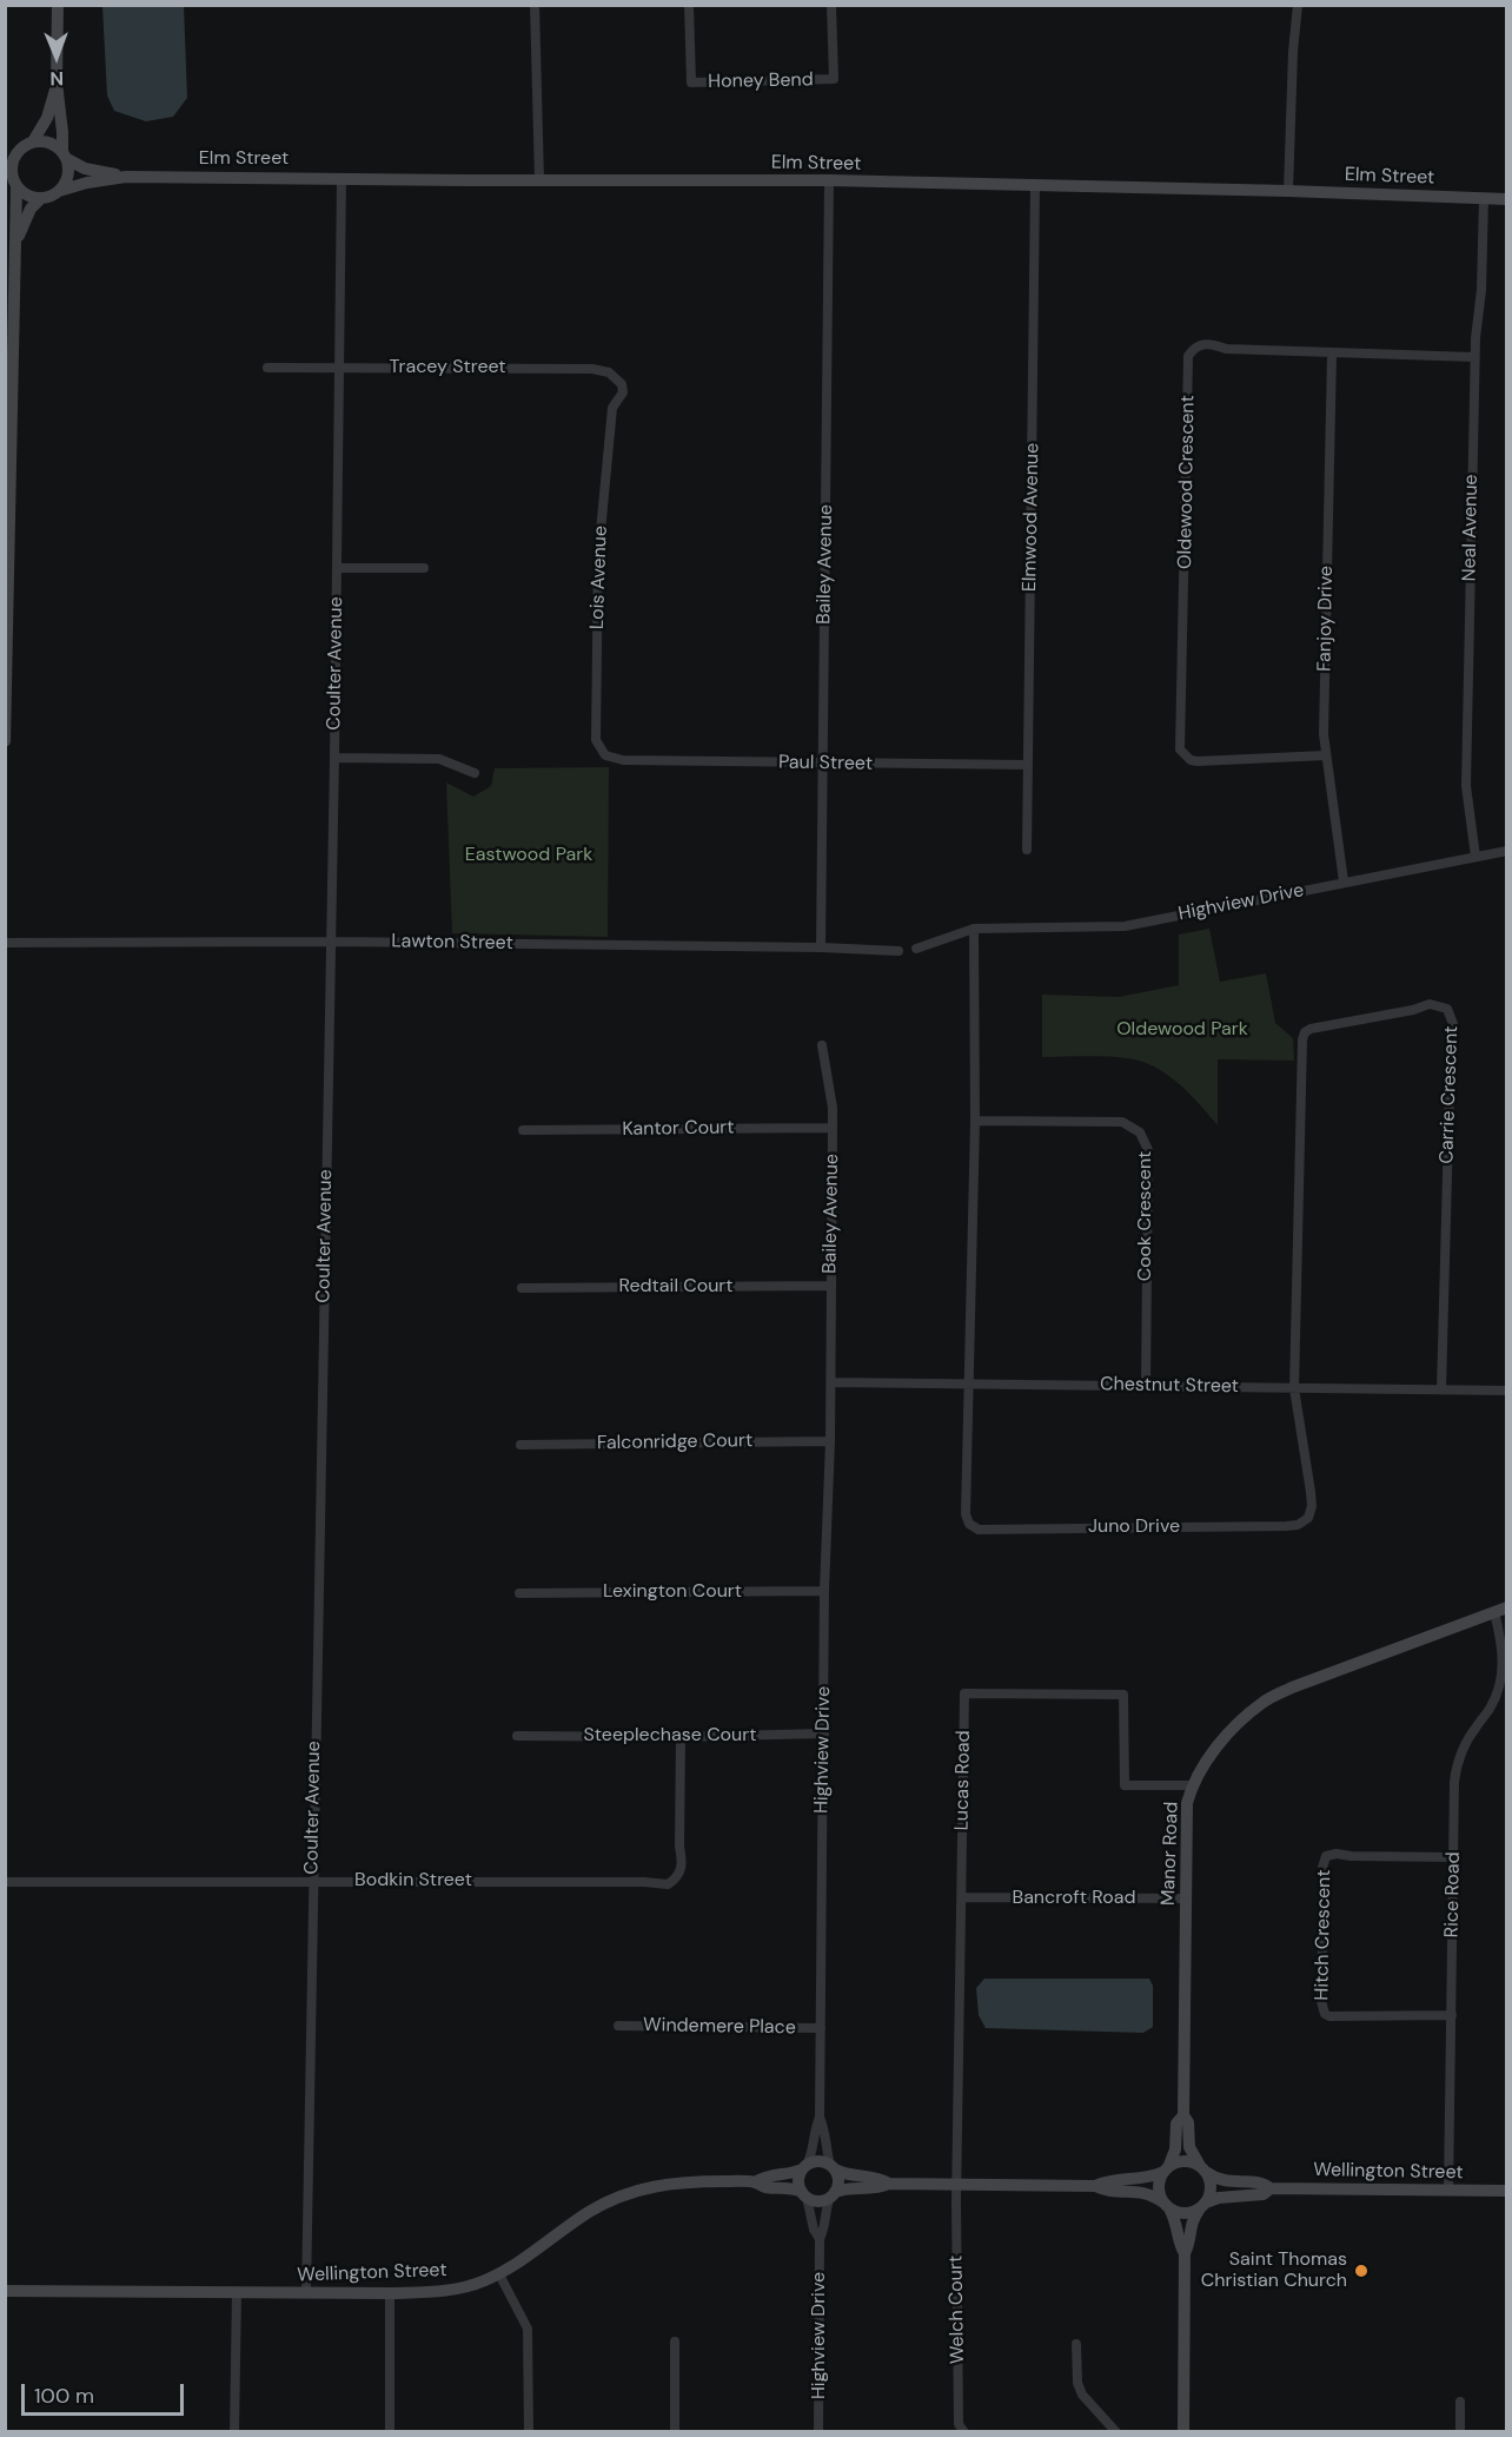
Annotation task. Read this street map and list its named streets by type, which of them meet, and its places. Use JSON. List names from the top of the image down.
{
  "streets": {
    "street": [
      "Honey Bend",
      "Elm Street",
      "Tracey Street",
      "Oldewood Crescent",
      "Elmwood Avenue",
      "Neal Avenue",
      "Bailey Avenue",
      "Lois Avenue",
      "Fanjoy Drive",
      "Coulter Avenue",
      "Paul Street",
      "Highview Drive",
      "Lawton Street",
      "Carrie Crescent",
      "Kantor Court",
      "Cook Crescent",
      "Redtail Court",
      "Chestnut Street",
      "Falconridge Court",
      "Juno Drive",
      "Lexington Court",
      "Steeplechase Court",
      "Lucas Road",
      "Manor Road",
      "Bodkin Street",
      "Rice Road",
      "Bancroft Road",
      "Hitch Crescent",
      "Windemere Place",
      "Wellington Street",
      "Welch Court"
    ]
  },
  "crossings": [
    ["Elm Street", "Elmwood Avenue"],
    ["Elm Street", "Neal Avenue"],
    ["Elm Street", "Bailey Avenue"],
    ["Elm Street", "Coulter Avenue"],
    ["Tracey Street", "Lois Avenue"],
    ["Tracey Street", "Coulter Avenue"],
    ["Oldewood Crescent", "Neal Avenue"],
    ["Oldewood Crescent", "Fanjoy Drive"],
    ["Elmwood Avenue", "Paul Street"],
    ["Neal Avenue", "Highview Drive"],
    ["Bailey Avenue", "Paul Street"],
    ["Bailey Avenue", "Highview Drive"],
    ["Bailey Avenue", "Lawton Street"],
    ["Bailey Avenue", "Kantor Court"],
    ["Bailey Avenue", "Redtail Court"],
    ["Bailey Avenue", "Chestnut Street"],
    ["Lois Avenue", "Paul Street"],
    ["Fanjoy Drive", "Highview Drive"],
    ["Coulter Avenue", "Lawton Street"],
    ["Coulter Avenue", "Bodkin Street"],
    ["Coulter Avenue", "Wellington Street"],
    ["Highview Drive", "Chestnut Street"],
    ["Highview Drive", "Falconridge Court"],
    ["Highview Drive", "Lexington Court"],
    ["Highview Drive", "Steeplechase Court"],
    ["Highview Drive", "Windemere Place"],
    ["Highview Drive", "Wellington Street"],
    ["Carrie Crescent", "Chestnut Street"],
    ["Carrie Crescent", "Juno Drive"],
    ["Cook Crescent", "Chestnut Street"],
    ["Chestnut Street", "Juno Drive"],
    ["Steeplechase Court", "Bodkin Street"],
    ["Lucas Road", "Manor Road"],
    ["Lucas Road", "Bancroft Road"],
    ["Lucas Road", "Welch Court"],
    ["Manor Road", "Rice Road"],
    ["Manor Road", "Bancroft Road"],
    ["Manor Road", "Wellington Street"],
    ["Rice Road", "Hitch Crescent"],
    ["Rice Road", "Wellington Street"]
  ],
  "parks": ["Eastwood Park", "Oldewood Park"],
  "places": ["Saint Thomas Christian Church"],
  "scale_bar": "100 m",
  "north": "bottom"
}
